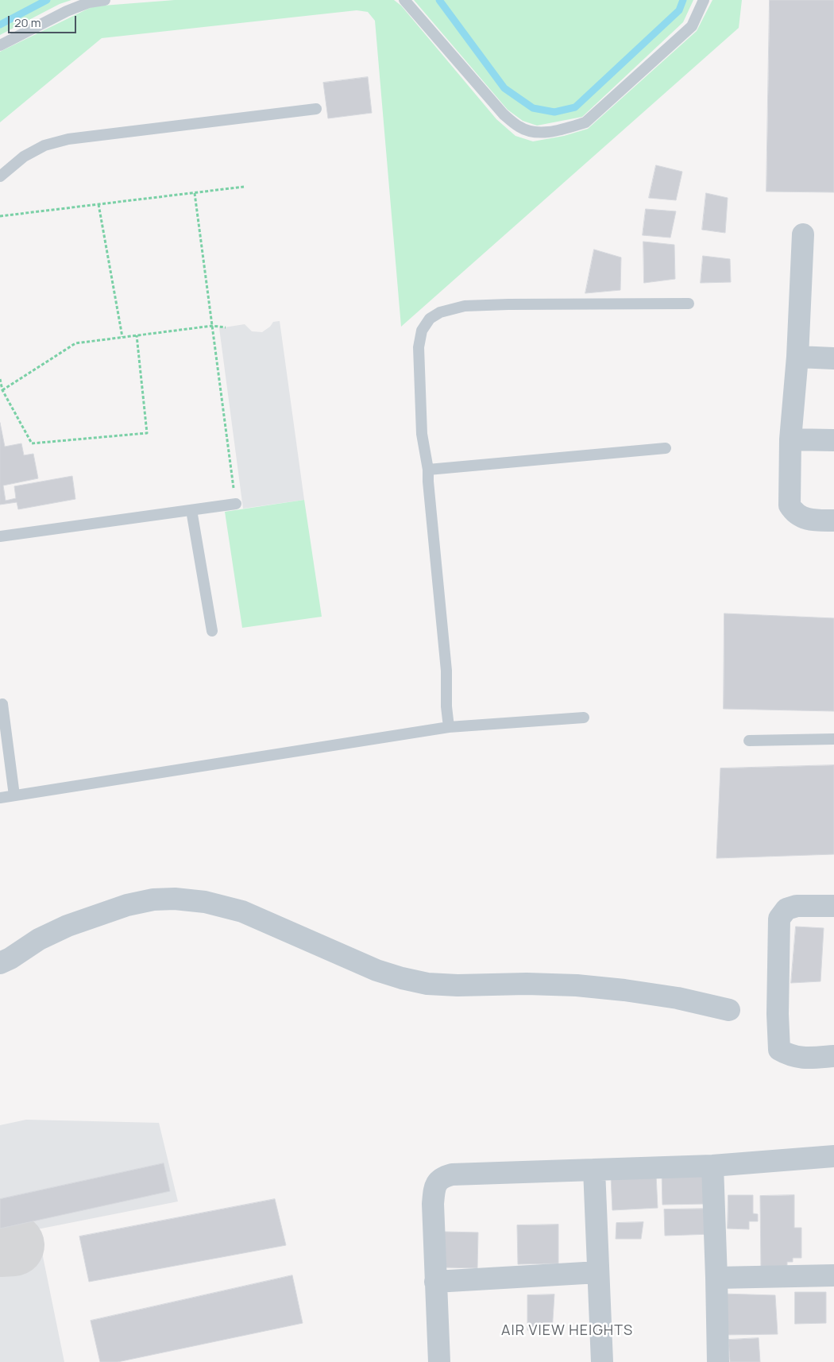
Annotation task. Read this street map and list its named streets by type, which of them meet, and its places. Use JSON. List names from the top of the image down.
{
  "districts": ["AIR VIEW HEIGHTS"],
  "scale_bar": "20 m"
}
